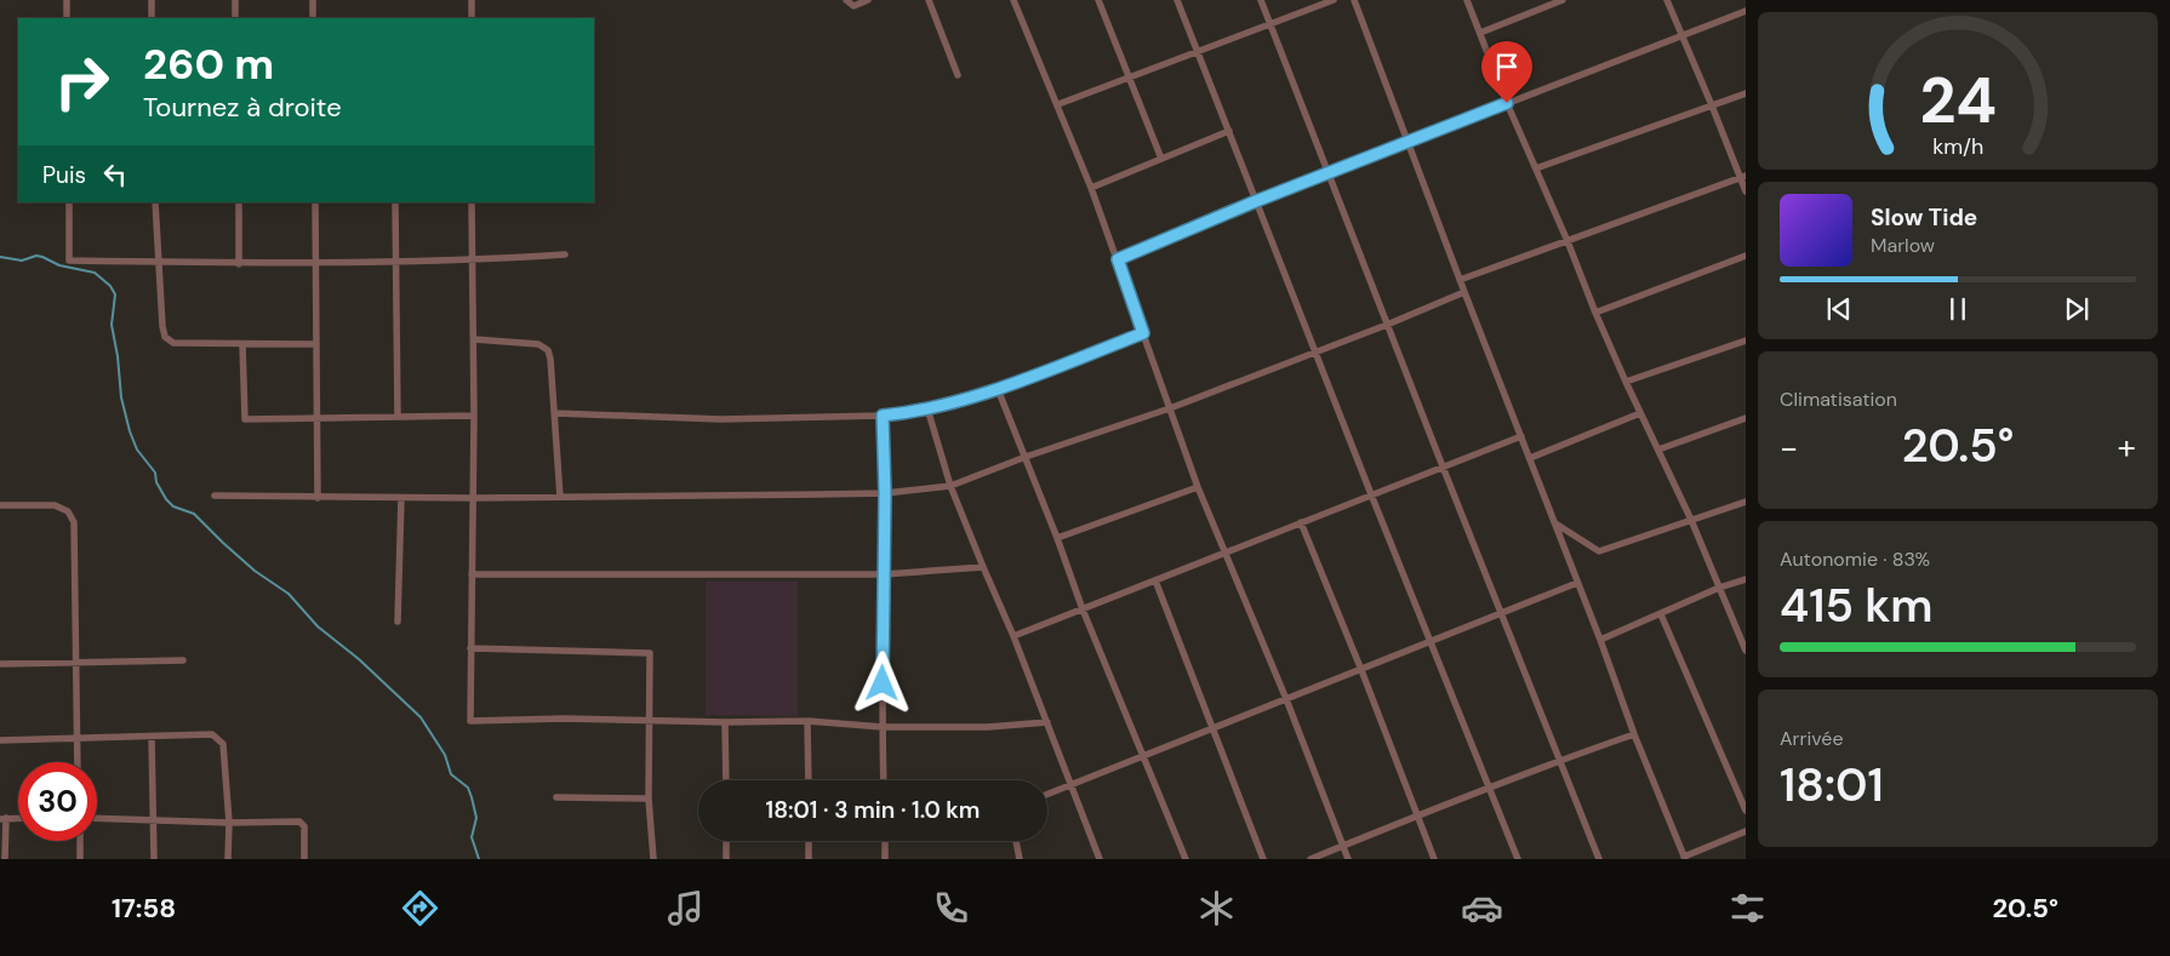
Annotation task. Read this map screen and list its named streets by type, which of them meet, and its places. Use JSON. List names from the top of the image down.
{
  "page": {
    "turn": ["260 m", "Tournez à droite"],
    "then": "Puis",
    "song": ["Slow Tide", "Marlow"],
    "tile": [
      "Climatisation",
      ["Autonomie · 83%", "415 km"],
      ["Arrivée", "18:01"]
    ],
    "heat": ["−", "20.5°", "+"],
    "limit": "30",
    "trip": "18:01 · 3 min · 1.0 km",
    "tabs": ["17:58", "20.5°"],
    "gauge": ["24", "km/h"]
  }
}
